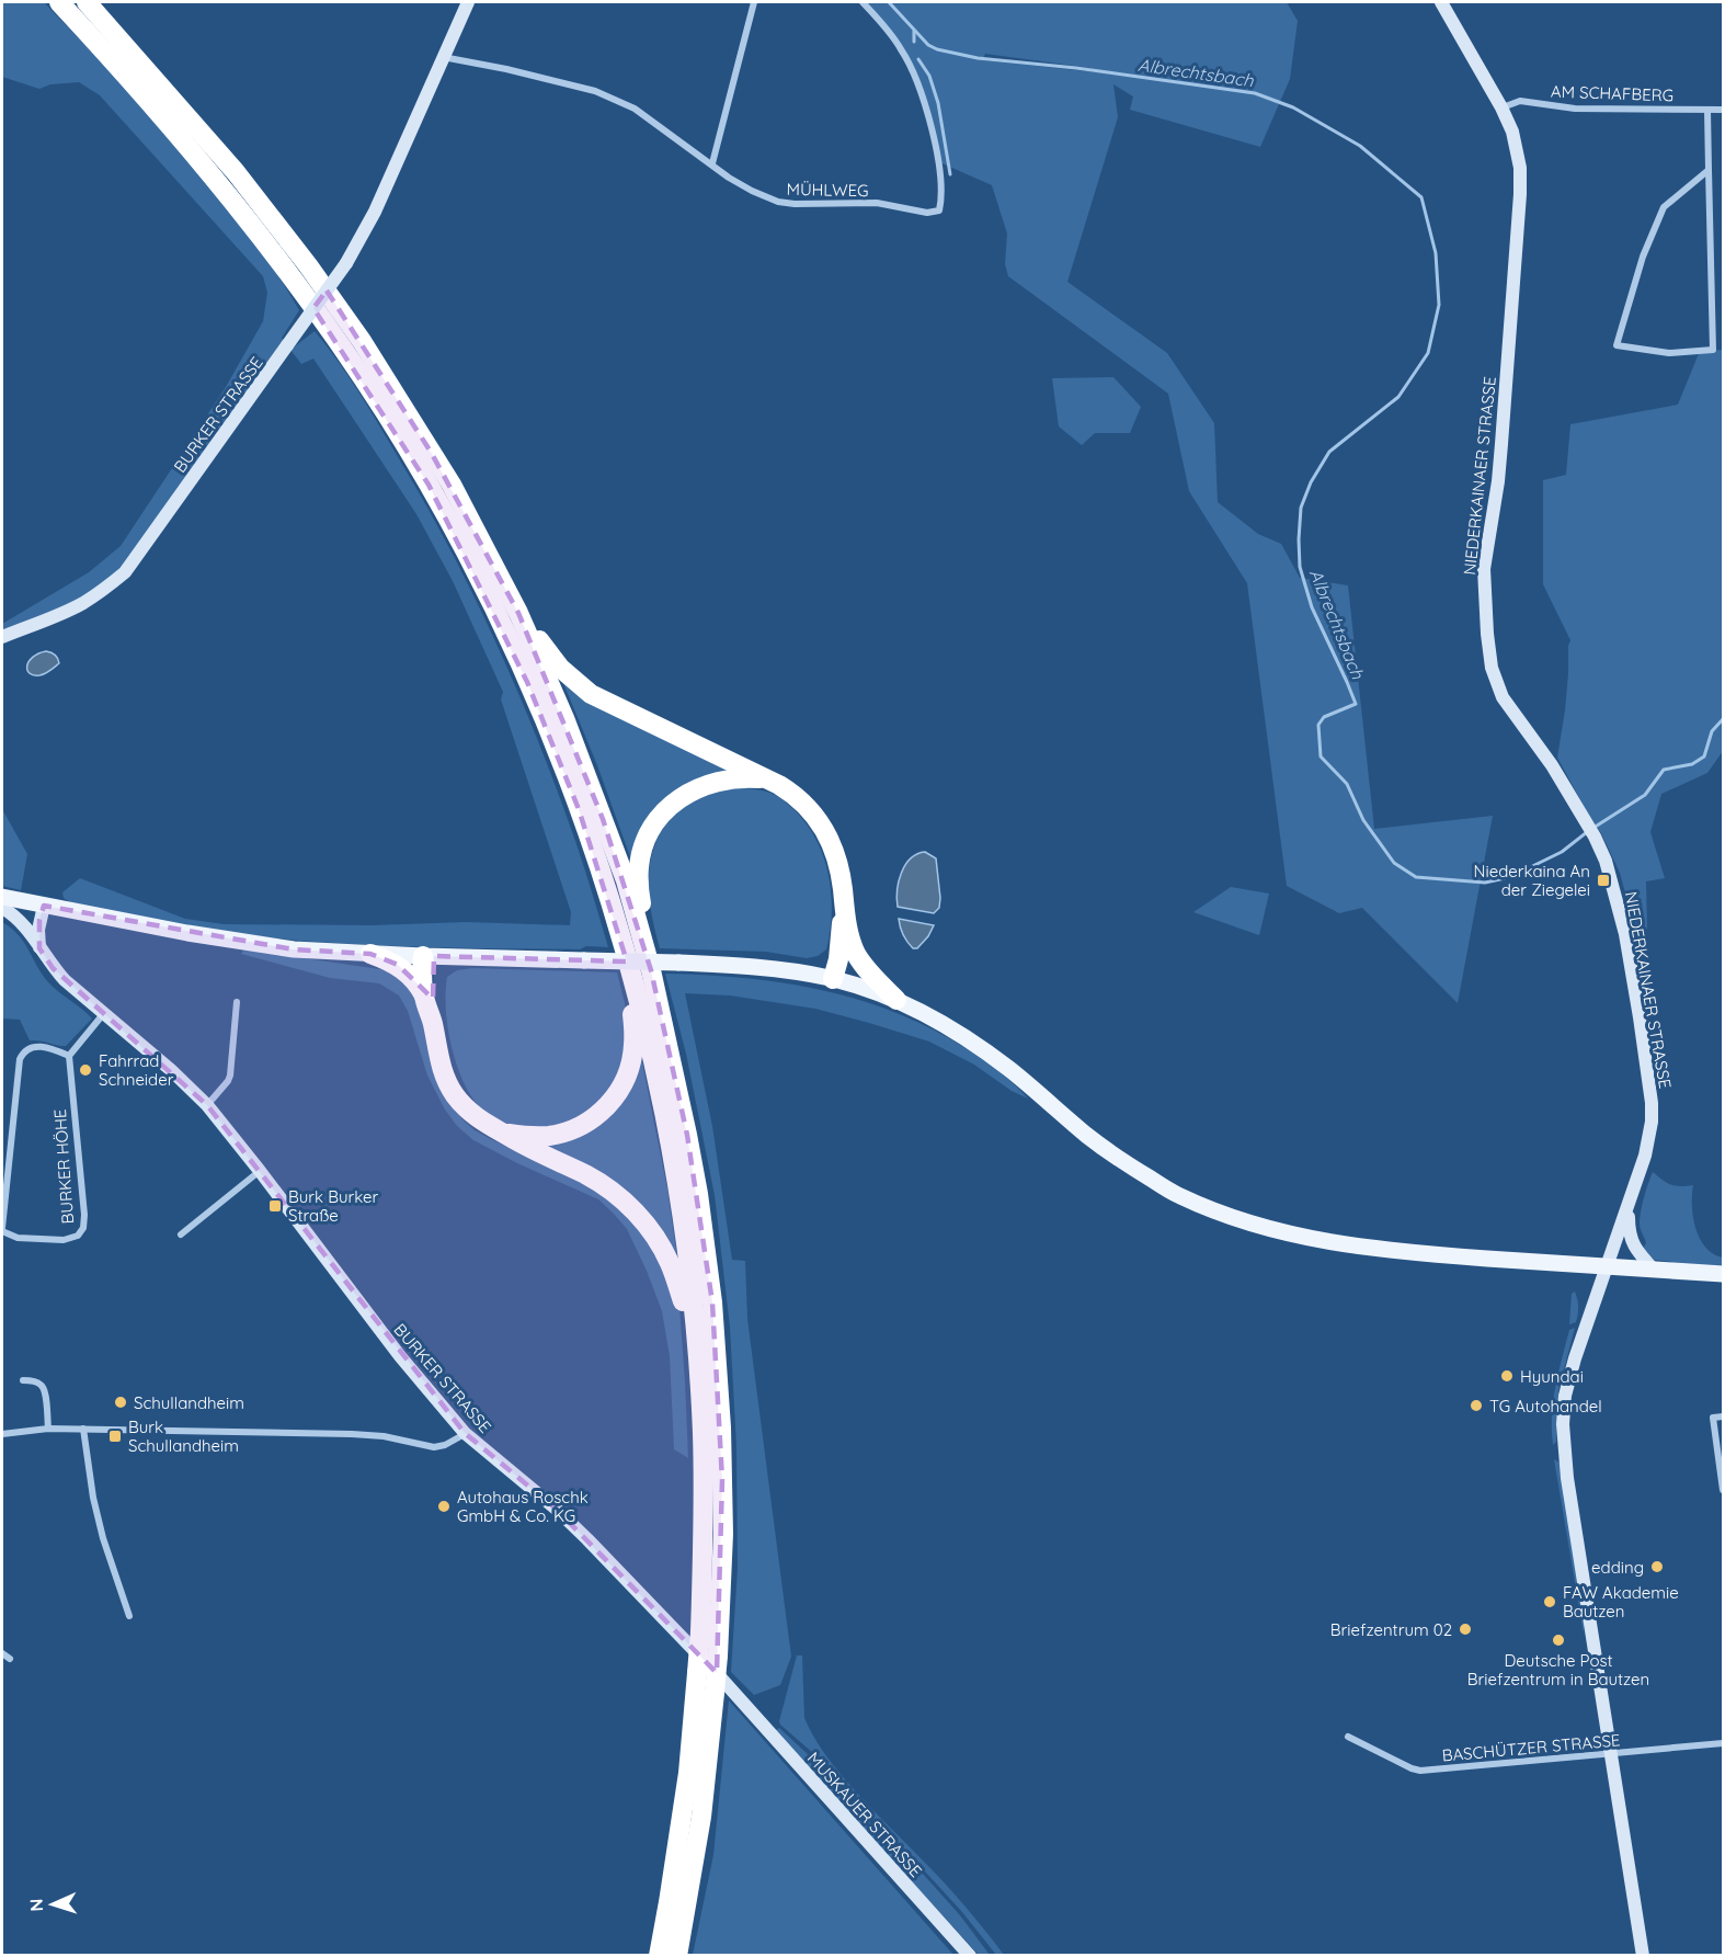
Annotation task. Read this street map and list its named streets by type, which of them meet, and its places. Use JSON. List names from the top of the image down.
{
  "streets": {
    "street": [
      "AM SCHAFBERG",
      "MÜHLWEG",
      "BURKER STRASSE",
      "NIEDERKAINAER STRASSE",
      "BURKER HÖHE",
      "BASCHÜTZER STRASSE",
      "MUSKAUER STRASSE"
    ]
  },
  "crossings": [
    ["AM SCHAFBERG", "NIEDERKAINAER STRASSE"],
    ["MÜHLWEG", "BURKER STRASSE"],
    ["BURKER STRASSE", "MUSKAUER STRASSE"],
    ["NIEDERKAINAER STRASSE", "BASCHÜTZER STRASSE"]
  ],
  "water": ["Albrechtsbach"],
  "places": {
    "transit": ["Niederkaina An der Ziegelei", "Burk Burker Straße", "Burk Schullandheim"],
    "other": [
      "Fahrrad Schneider",
      "Hyundai",
      "Schullandheim",
      "TG Autohandel",
      "Autohaus Roschk GmbH & Co. KG",
      "edding",
      "FAW Akademie Bautzen",
      "Briefzentrum 02",
      "Deutsche Post Briefzentrum in Bautzen"
    ]
  },
  "north": "left"
}
